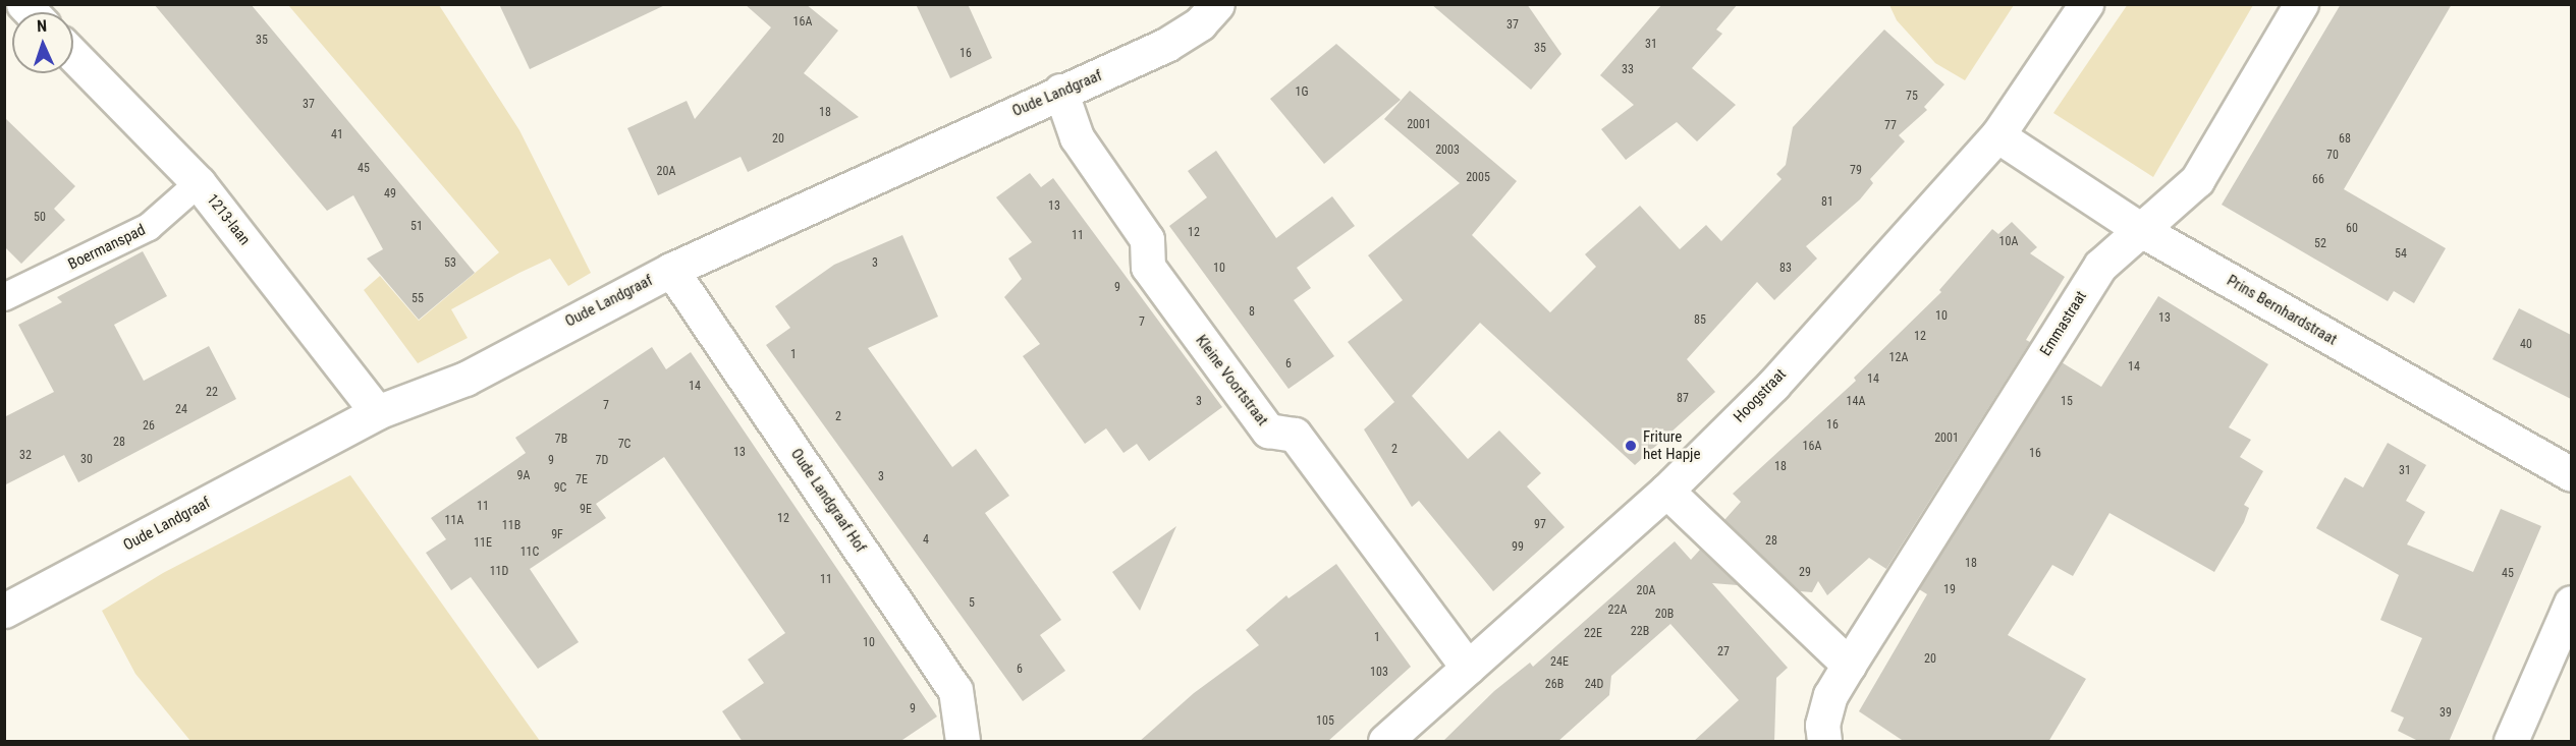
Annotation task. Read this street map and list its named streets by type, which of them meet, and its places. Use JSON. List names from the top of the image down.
{
  "streets": {
    "street": [
      "Oude Landgraaf",
      "1213-laan",
      "Prins Bernhardstraat",
      "Emmastraat",
      "Kleine Voortstraat",
      "Hoogstraat",
      "Oude Landgraaf Hof"
    ],
    "lane": ["Boermanspad"]
  },
  "crossings": [
    ["Oude Landgraaf", "1213-laan"],
    ["Oude Landgraaf", "Kleine Voortstraat"],
    ["Oude Landgraaf", "Oude Landgraaf Hof"],
    ["1213-laan", "Boermanspad"],
    ["Prins Bernhardstraat", "Emmastraat"],
    ["Prins Bernhardstraat", "Hoogstraat"],
    ["Kleine Voortstraat", "Hoogstraat"]
  ],
  "places": ["Friture het Hapje"],
  "house_numbers": [
    "16A",
    "37",
    "35",
    "31",
    "35",
    "16",
    "33",
    "1G",
    "75",
    "37",
    "18",
    "2001",
    "77",
    "41",
    "20",
    "68",
    "2003",
    "70",
    "45",
    "79",
    "20A",
    "2005",
    "66",
    "49",
    "81",
    "13",
    "50",
    "51",
    "60",
    "12",
    "11",
    "10A",
    "52",
    "54",
    "53",
    "3",
    "10",
    "83",
    "9",
    "55",
    "8",
    "10",
    "13",
    "85",
    "7",
    "12",
    "40",
    "1",
    "12A",
    "6",
    "14",
    "14",
    "14",
    "22",
    "87",
    "3",
    "14A",
    "15",
    "7",
    "24",
    "2",
    "16",
    "26",
    "2001",
    "7B",
    "28",
    "7C",
    "16A",
    "2",
    "13",
    "16",
    "32",
    "30",
    "9",
    "7D",
    "18",
    "31",
    "9A",
    "3",
    "7E",
    "9C",
    "11",
    "9E",
    "12",
    "11A",
    "97",
    "11B",
    "9F",
    "4",
    "28",
    "11E",
    "99",
    "11C",
    "18",
    "11D",
    "29",
    "45",
    "11",
    "19",
    "20A",
    "5",
    "22A",
    "20B",
    "22B",
    "22E",
    "1",
    "10",
    "27",
    "20",
    "24E",
    "6",
    "103",
    "26B",
    "24D",
    "9",
    "39",
    "105"
  ],
  "north": "top"
}
